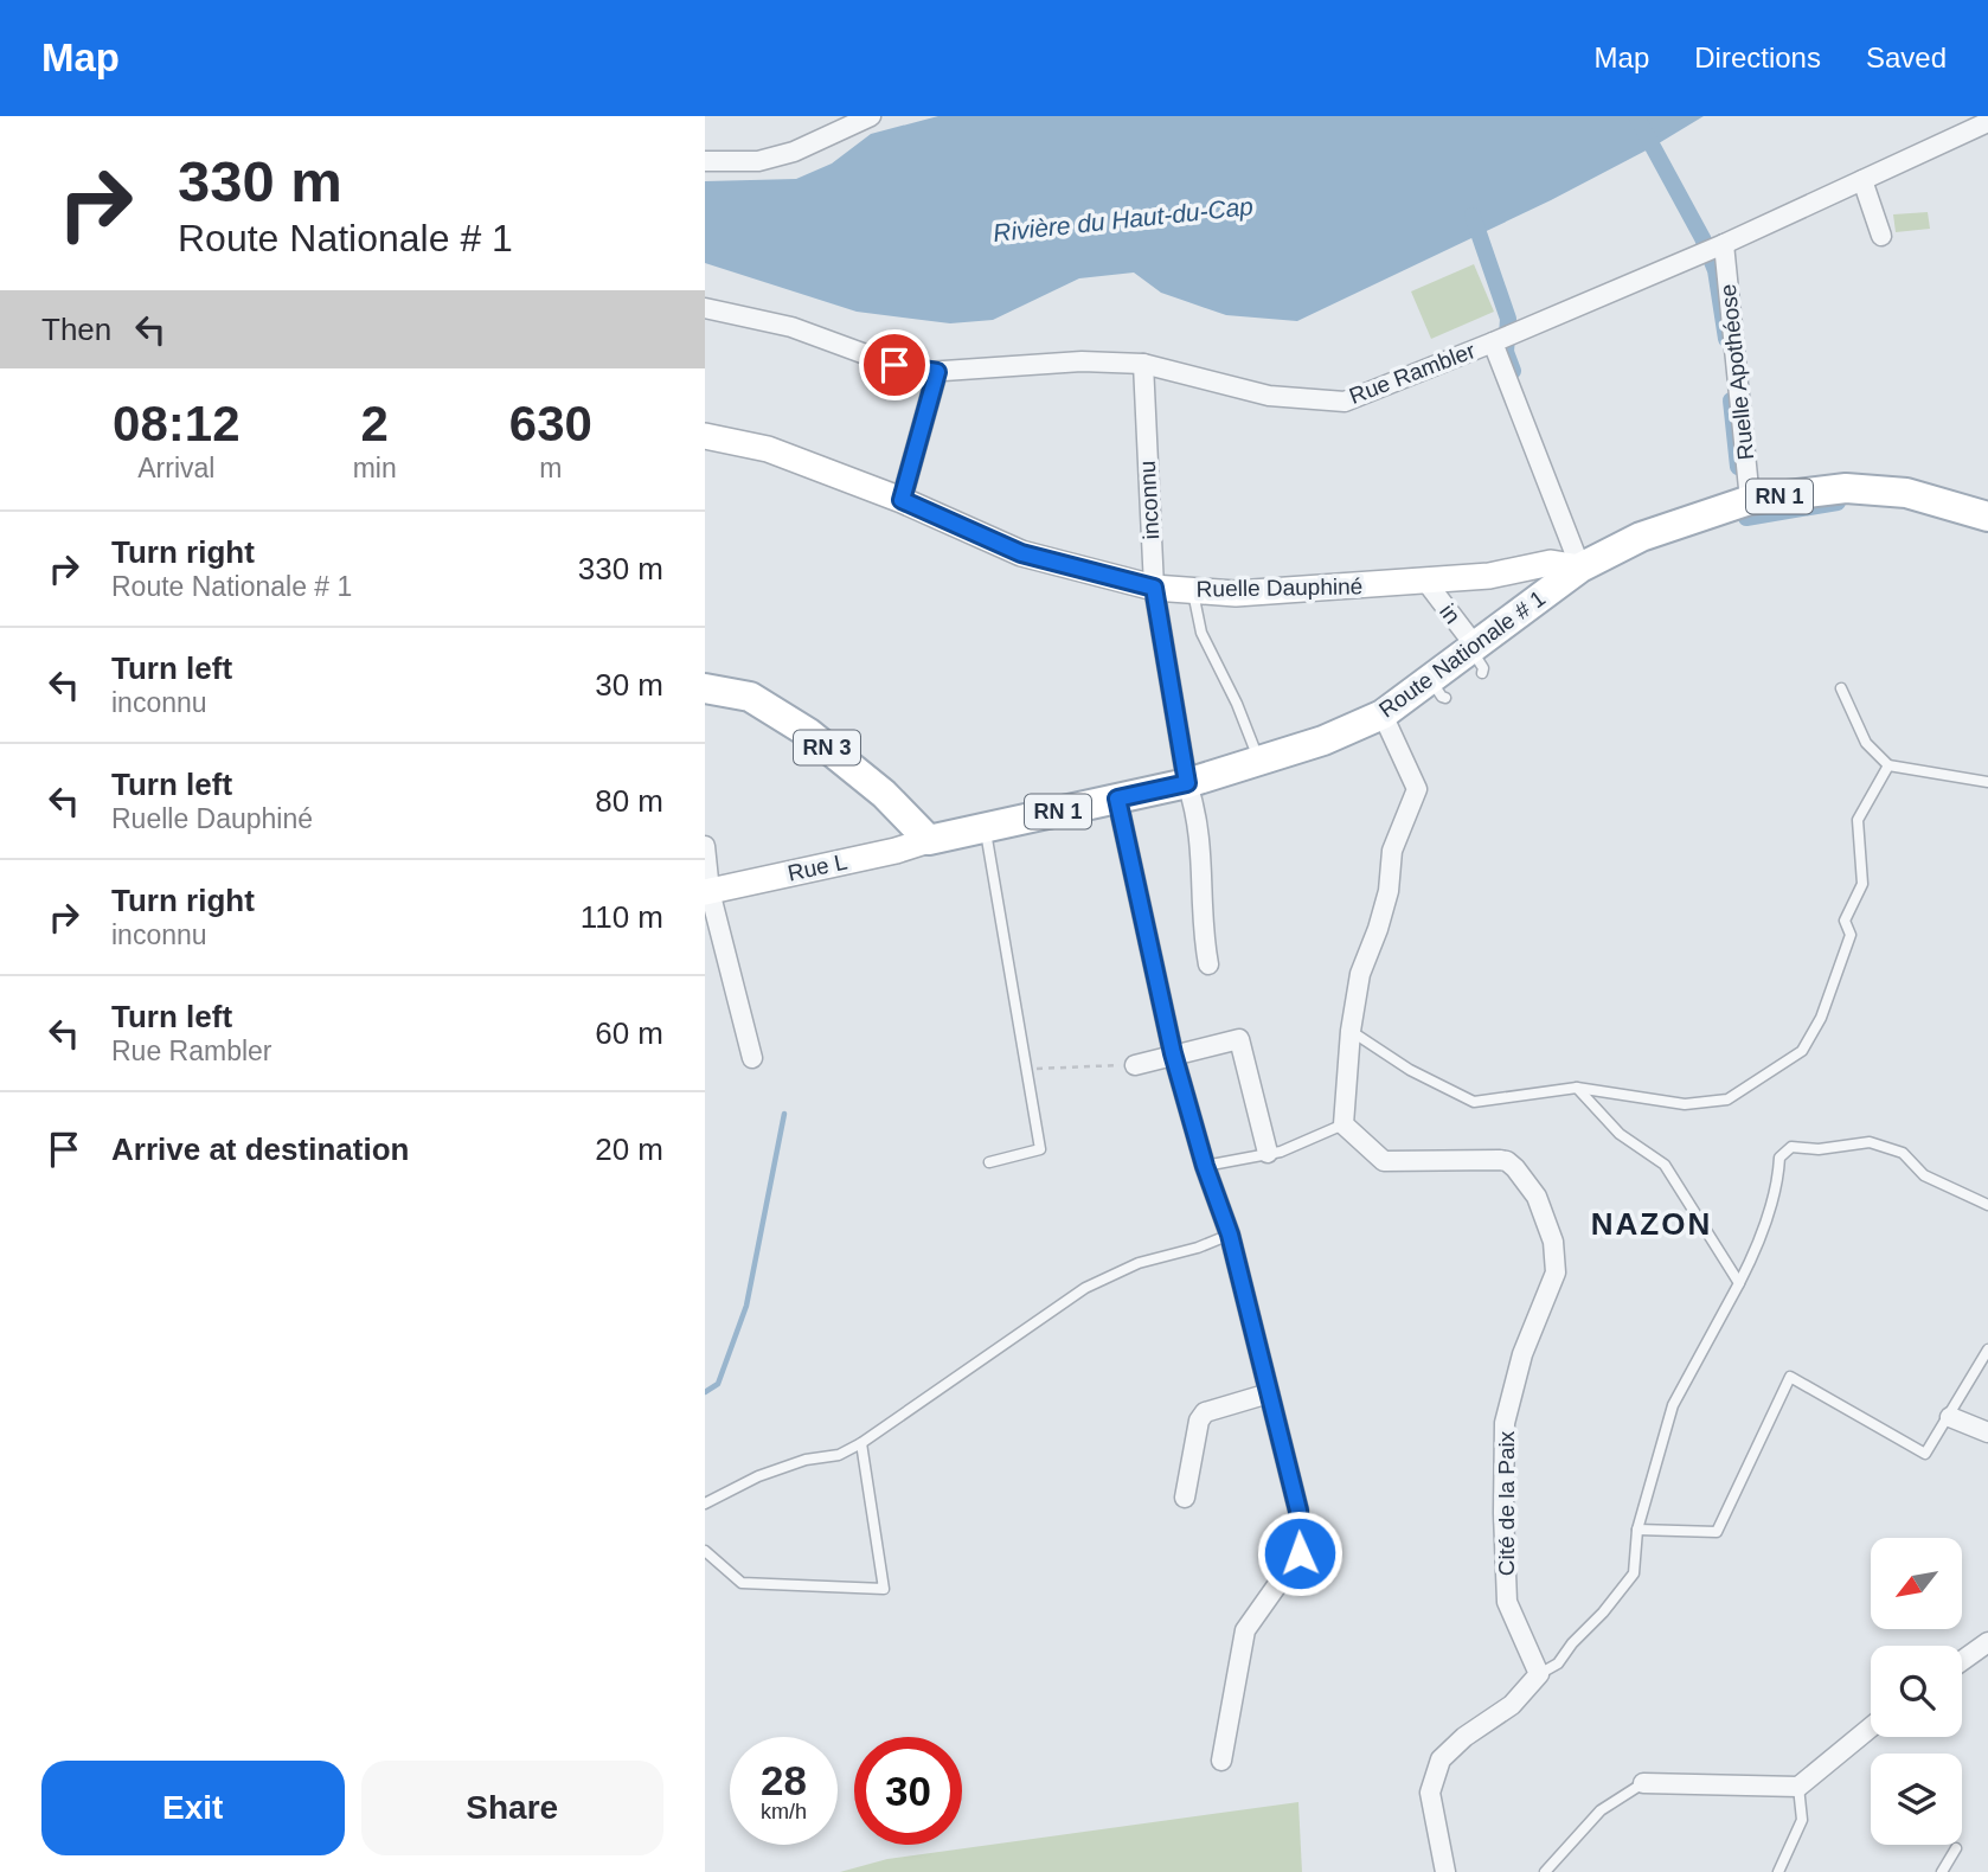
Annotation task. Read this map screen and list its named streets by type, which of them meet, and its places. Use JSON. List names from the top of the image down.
{
  "streets": {
    "main road": ["RN 1", "Route Nationale # 1", "RN 3"],
    "street": [
      "Ruelle Apothéose",
      "Rue Rambler",
      "inconnu",
      "Ruelle Dauphiné",
      "in",
      "Rue L",
      "Cité de la Paix"
    ]
  },
  "crossings": [
    ["Ruelle Apothéose", "Rue Rambler"],
    ["Ruelle Apothéose", "Route Nationale # 1"],
    ["Rue Rambler", "inconnu"],
    ["inconnu", "Ruelle Dauphiné"],
    ["inconnu", "Route Nationale # 1"],
    ["Ruelle Dauphiné", "in"],
    ["Ruelle Dauphiné", "Route Nationale # 1"],
    ["in", "Route Nationale # 1"],
    ["Route Nationale # 1", "RN 3"],
    ["Route Nationale # 1", "Rue L"],
    ["RN 3", "Rue L"]
  ],
  "districts": ["NAZON"],
  "water": ["Rivière du Haut-du-Cap"],
  "north": "bottom left",
  "page": {
    "header": "Map",
    "nav": ["Map", "Directions", "Saved"],
    "turn": ["330 m", "Route Nationale # 1"],
    "then": "Then",
    "eta": [
      "08:12",
      "Arrival",
      "2",
      "min",
      "630",
      "m"
    ],
    "list": [
      {
        "name": "Turn right",
        "note": "Route Nationale # 1",
        "value": "330 m"
      },
      {
        "name": "Turn left",
        "note": "inconnu",
        "value": "30 m"
      },
      {
        "name": "Turn left",
        "note": "Ruelle Dauphiné",
        "value": "80 m"
      },
      {
        "name": "Turn right",
        "note": "inconnu",
        "value": "110 m"
      },
      {
        "name": "Turn left",
        "note": "Rue Rambler",
        "value": "60 m"
      },
      {
        "name": "Arrive at destination",
        "value": "20 m"
      }
    ],
    "speed": "28 km/h",
    "limit": "30",
    "buttons": ["Exit", "Share"]
  }
}
